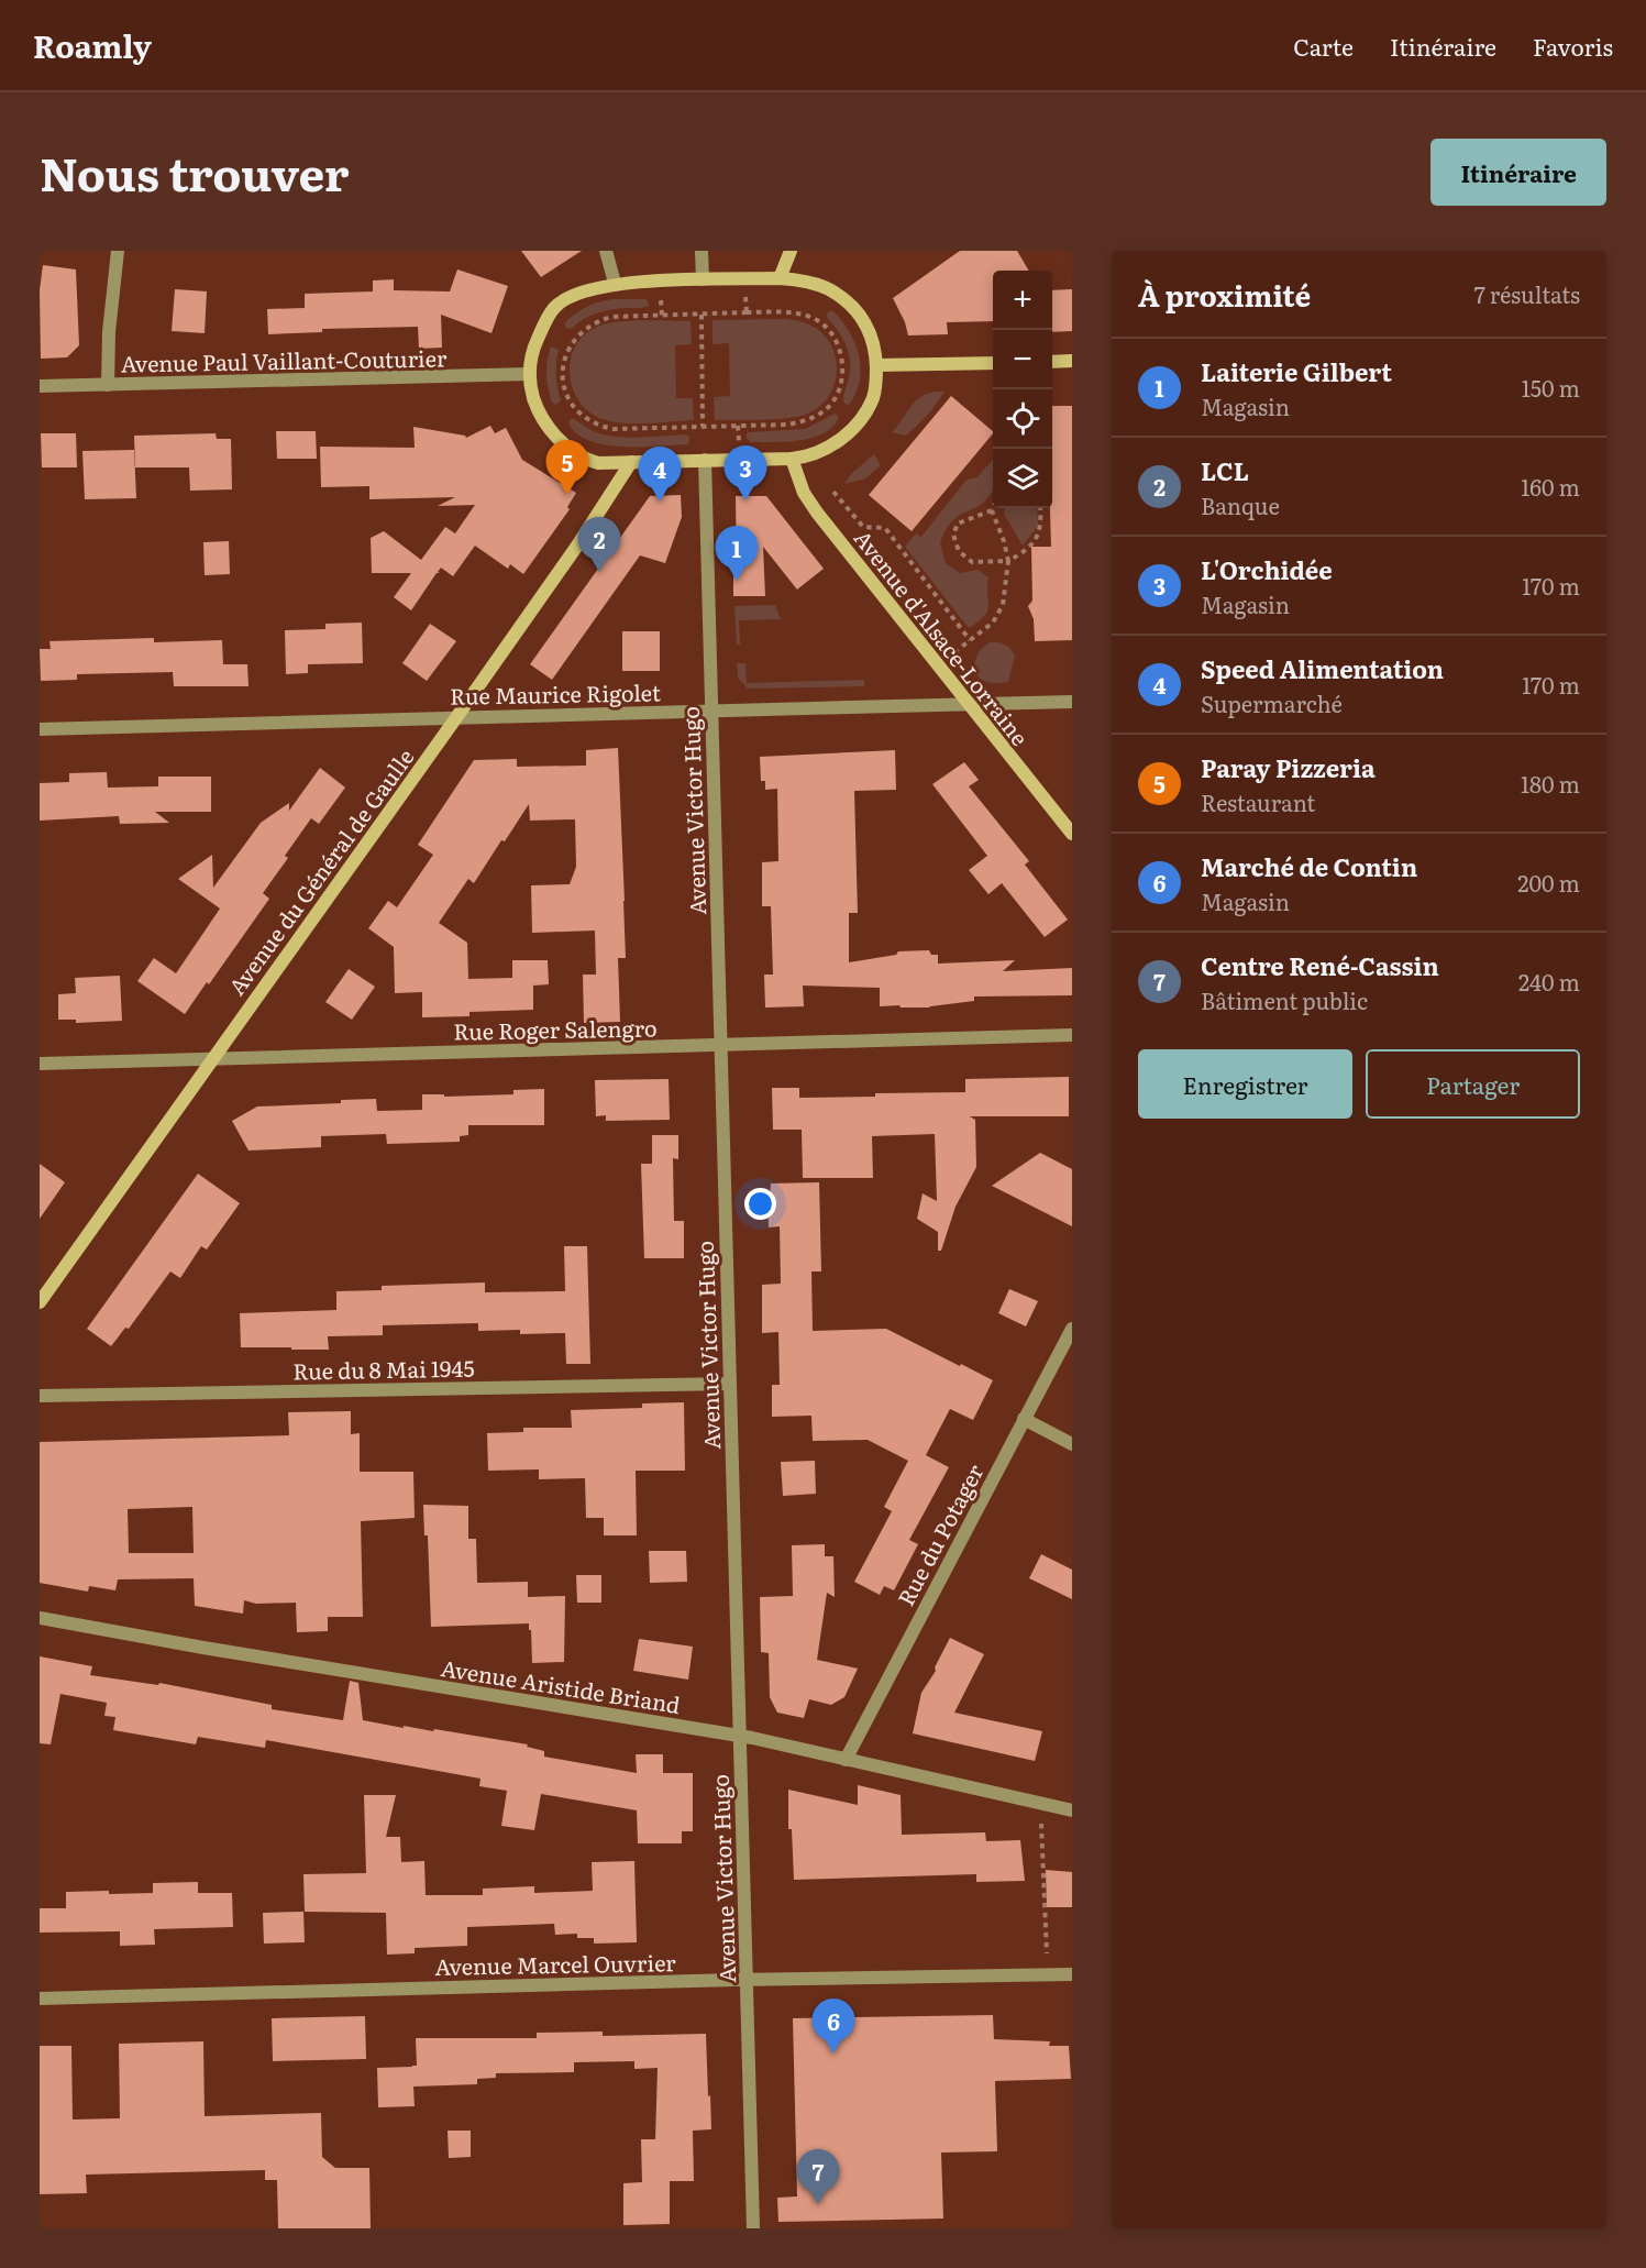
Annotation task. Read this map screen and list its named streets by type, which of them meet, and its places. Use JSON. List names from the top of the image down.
{
  "streets": {
    "street": [
      "Avenue Paul Vaillant-Couturier",
      "Avenue d'Alsace-Lorraine",
      "Rue Maurice Rigolet",
      "Avenue Victor Hugo",
      "Avenue du Général de Gaulle",
      "Rue Roger Salengro",
      "Rue du 8 Mai 1945",
      "Rue du Potager",
      "Avenue Aristide Briand",
      "Avenue Marcel Ouvrier"
    ]
  },
  "crossings": [
    ["Avenue d'Alsace-Lorraine", "Rue Maurice Rigolet"],
    ["Rue Maurice Rigolet", "Avenue Victor Hugo"],
    ["Rue Maurice Rigolet", "Avenue du Général de Gaulle"],
    ["Avenue Victor Hugo", "Rue Roger Salengro"],
    ["Avenue Victor Hugo", "Rue du 8 Mai 1945"],
    ["Avenue Victor Hugo", "Avenue Aristide Briand"],
    ["Avenue Victor Hugo", "Avenue Marcel Ouvrier"],
    ["Avenue du Général de Gaulle", "Rue Roger Salengro"],
    ["Rue du Potager", "Avenue Aristide Briand"]
  ],
  "page": {
    "header": "Roamly",
    "nav": ["Carte", "Itinéraire", "Favoris"],
    "title": "Nous trouver",
    "buttons": [
      "Itinéraire",
      ["Enregistrer", "Partager"]
    ],
    "heading": ["À proximité", "7 résultats"],
    "map_buttons": ["+", "−"],
    "list": [
      {
        "mark": "1",
        "name": "Laiterie Gilbert",
        "note": "Magasin",
        "value": "150 m"
      },
      {
        "mark": "2",
        "name": "LCL",
        "note": "Banque",
        "value": "160 m"
      },
      {
        "mark": "3",
        "name": "L'Orchidée",
        "note": "Magasin",
        "value": "170 m"
      },
      {
        "mark": "4",
        "name": "Speed Alimentation",
        "note": "Supermarché",
        "value": "170 m"
      },
      {
        "mark": "5",
        "name": "Paray Pizzeria",
        "note": "Restaurant",
        "value": "180 m"
      },
      {
        "mark": "6",
        "name": "Marché de Contin",
        "note": "Magasin",
        "value": "200 m"
      },
      {
        "mark": "7",
        "name": "Centre René-Cassin",
        "note": "Bâtiment public",
        "value": "240 m"
      }
    ],
    "pins": [
      "5",
      "3",
      "4",
      "2",
      "1",
      "6",
      "7"
    ]
  }
}
